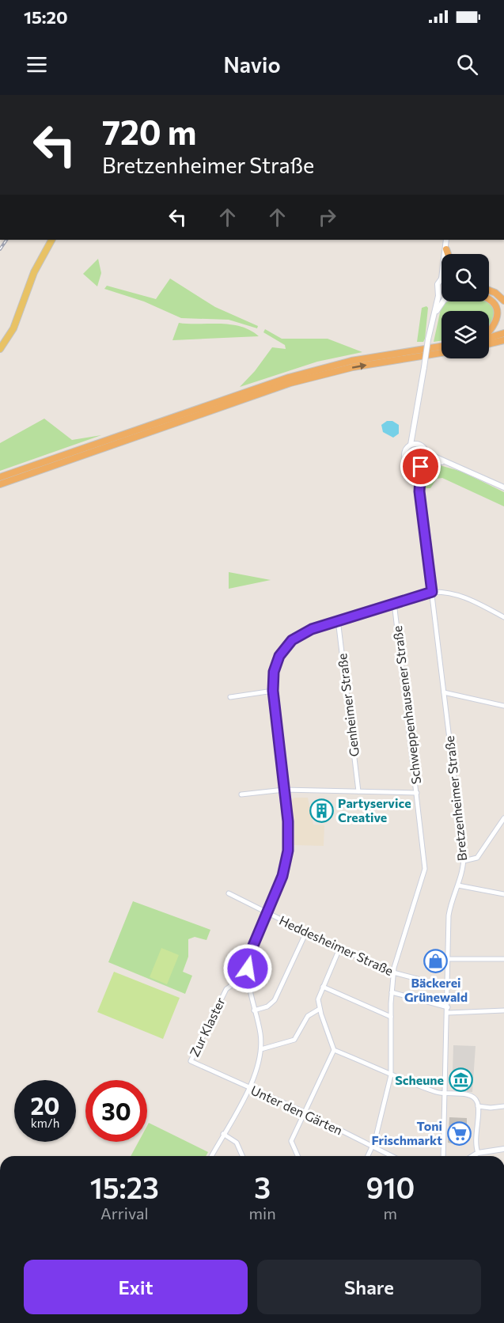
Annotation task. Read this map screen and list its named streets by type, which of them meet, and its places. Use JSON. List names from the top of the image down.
{
  "streets": {
    "street": [
      "Genheimer Straße",
      "Schweppenhausener Straße",
      "Bretzenheimer Straße",
      "Heddesheimer Straße",
      "Zur Klaster",
      "Unter den Gärten"
    ]
  },
  "crossings": [
    ["Schweppenhausener Straße", "Heddesheimer Straße"],
    ["Schweppenhausener Straße", "Unter den Gärten"],
    ["Bretzenheimer Straße", "Heddesheimer Straße"],
    ["Zur Klaster", "Unter den Gärten"]
  ],
  "places": {
    "building": ["Partyservice Creative"],
    "shop": ["Bäckerei Grünewald"],
    "museum": ["Scheune"],
    "supermarket": ["Toni Frischmarkt"]
  },
  "page": {
    "status": "15:20",
    "header": "Navio",
    "turn": ["720 m", "Bretzenheimer Straße"],
    "speed": "20 km/h",
    "limit": "30",
    "eta": [
      "15:23",
      "Arrival",
      "3",
      "min",
      "910",
      "m"
    ],
    "buttons": ["Exit", "Share"]
  }
}
